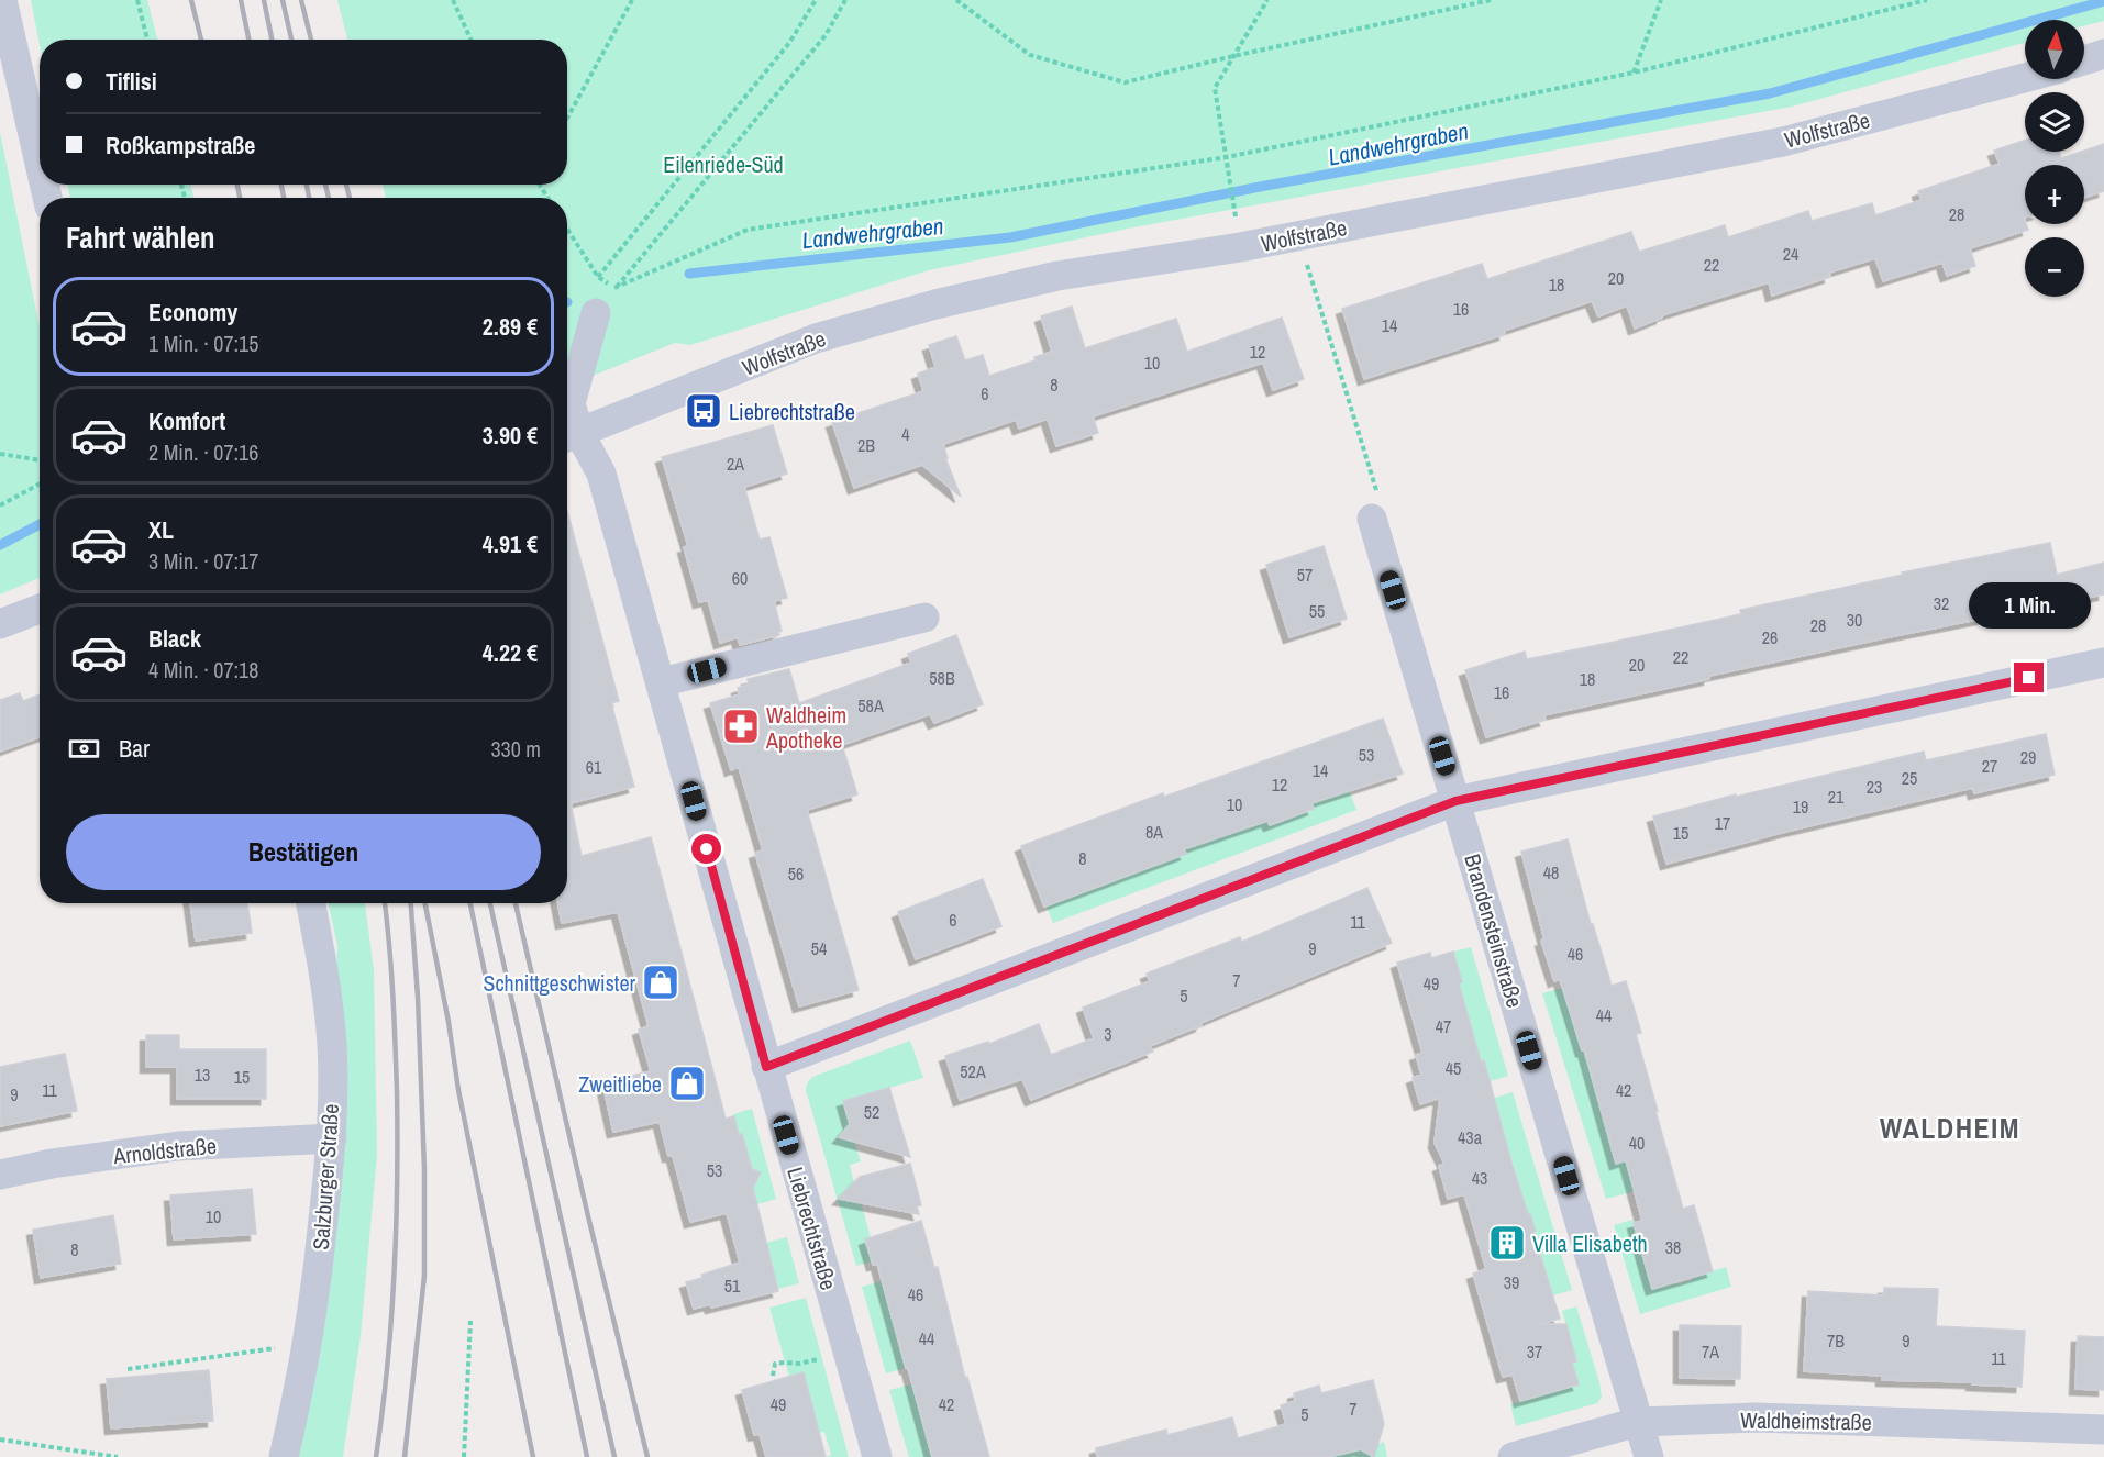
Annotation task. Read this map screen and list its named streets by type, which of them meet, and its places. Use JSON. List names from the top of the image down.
{
  "streets": {
    "street": [
      "Wolfstraße",
      "Brandensteinstraße",
      "Arnoldstraße",
      "Salzburger Straße",
      "Liebrechtstraße",
      "Waldheimstraße"
    ]
  },
  "crossings": [
    ["Wolfstraße", "Liebrechtstraße"],
    ["Brandensteinstraße", "Waldheimstraße"],
    ["Arnoldstraße", "Salzburger Straße"]
  ],
  "districts": ["WALDHEIM"],
  "water": ["Landwehrgraben"],
  "parks": ["Eilenriede-Süd"],
  "places": {
    "bus stop": ["Liebrechtstraße"],
    "pharmacy": ["Waldheim Apotheke"],
    "shop": ["Schnittgeschwister", "Zweitliebe"],
    "building": ["Villa Elisabeth"]
  },
  "house_numbers": [
    "28",
    "24",
    "22",
    "20",
    "18",
    "16",
    "14",
    "12",
    "10",
    "8",
    "6",
    "4",
    "2B",
    "2A",
    "57",
    "60",
    "32",
    "55",
    "30",
    "28",
    "26",
    "22",
    "20",
    "58B",
    "18",
    "16",
    "58A",
    "53",
    "29",
    "27",
    "61",
    "14",
    "25",
    "12",
    "23",
    "21",
    "10",
    "19",
    "17",
    "8A",
    "15",
    "8",
    "48",
    "56",
    "6",
    "11",
    "54",
    "9",
    "46",
    "7",
    "49",
    "5",
    "44",
    "47",
    "3",
    "45",
    "52A",
    "13",
    "15",
    "11",
    "42",
    "9",
    "52",
    "43a",
    "40",
    "53",
    "43",
    "10",
    "38",
    "8",
    "39",
    "51",
    "46",
    "44",
    "7B",
    "9",
    "37",
    "7A",
    "11",
    "49",
    "42",
    "7",
    "5"
  ],
  "north": "top",
  "page": {
    "map_buttons": ["+", "−"],
    "banner": ["Tiflisi", "Roßkampstraße"],
    "heading": "Fahrt wählen",
    "list": [
      {
        "name": "Economy",
        "note": "1 Min. · 07:15",
        "value": "2.89 €"
      },
      {
        "name": "Komfort",
        "note": "2 Min. · 07:16",
        "value": "3.90 €"
      },
      {
        "name": "XL",
        "note": "3 Min. · 07:17",
        "value": "4.91 €"
      },
      {
        "name": "Black",
        "note": "4 Min. · 07:18",
        "value": "4.22 €"
      }
    ],
    "bubble": "1 Min.",
    "pay": ["Bar", "330 m"],
    "buttons": "Bestätigen"
  }
}
